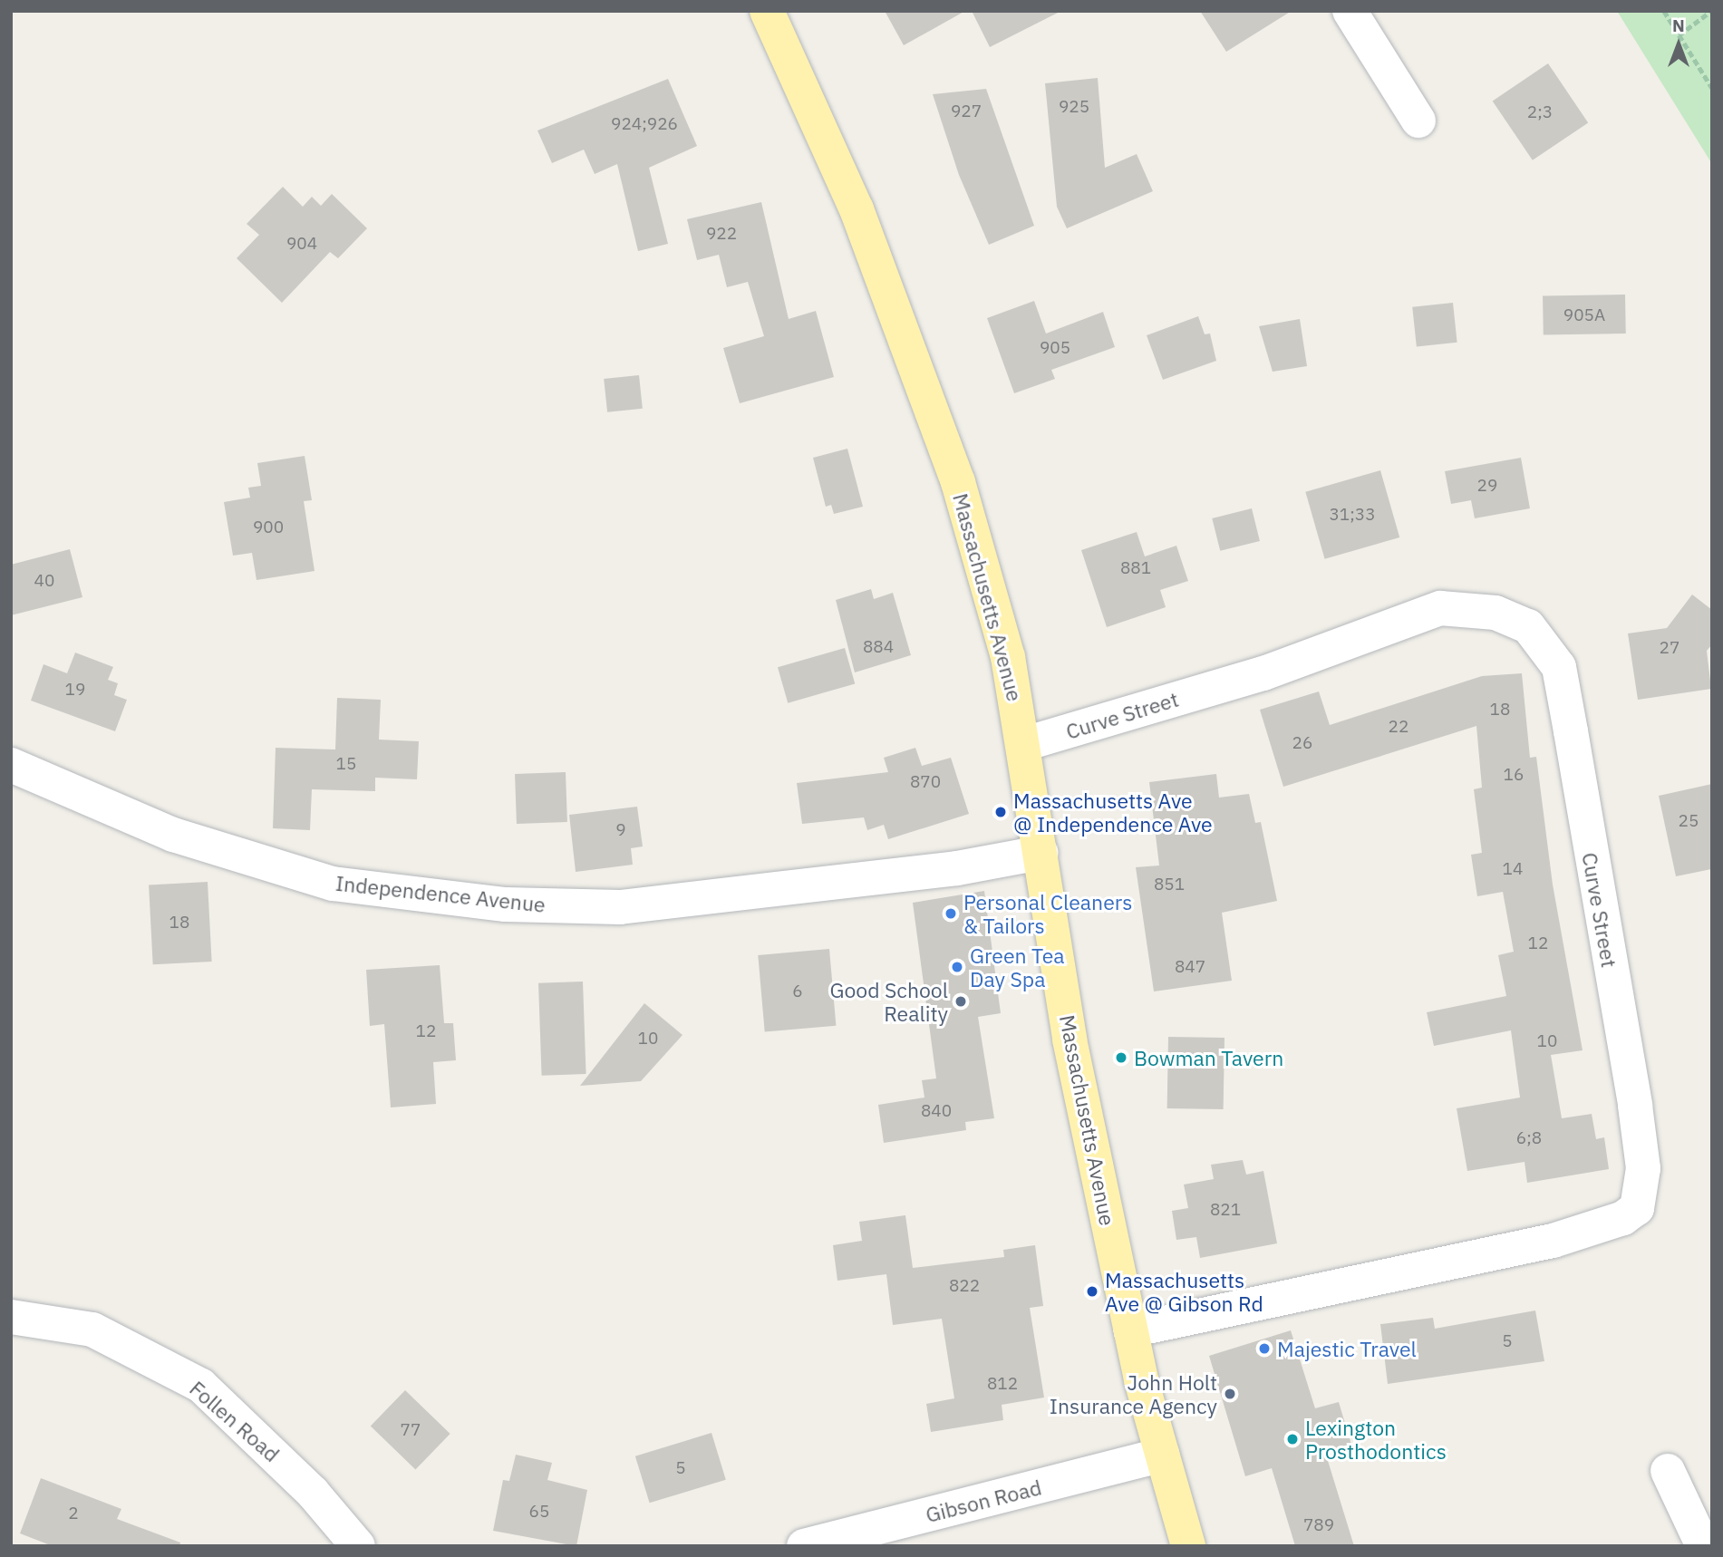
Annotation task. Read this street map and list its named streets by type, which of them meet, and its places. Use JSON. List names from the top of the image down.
{
  "streets": {
    "main road": ["Massachusetts Avenue"],
    "street": [
      "Curve Street",
      "Independence Avenue",
      "Follen Road",
      "Gibson Road"
    ]
  },
  "crossings": [
    ["Massachusetts Avenue", "Curve Street"],
    ["Massachusetts Avenue", "Independence Avenue"],
    ["Massachusetts Avenue", "Gibson Road"]
  ],
  "places": [
    "Massachusetts Ave @ Independence Ave",
    "Personal Cleaners & Tailors",
    "Green Tea Day Spa",
    "Good School Reality",
    "Bowman Tavern",
    "Massachusetts Ave @ Gibson Rd",
    "Majestic Travel",
    "John Holt Insurance Agency",
    "Lexington Prosthodontics"
  ],
  "house_numbers": [
    "925",
    "927",
    "2;3",
    "924;926",
    "922",
    "904",
    "905A",
    "905",
    "29",
    "31;33",
    "900",
    "881",
    "40",
    "884",
    "27",
    "19",
    "18",
    "22",
    "26",
    "15",
    "16",
    "870",
    "25",
    "9",
    "14",
    "851",
    "18",
    "12",
    "847",
    "6",
    "12",
    "10",
    "10",
    "840",
    "6;8",
    "821",
    "822",
    "5",
    "812",
    "77",
    "5",
    "65",
    "2",
    "789"
  ],
  "north": "top"
}
